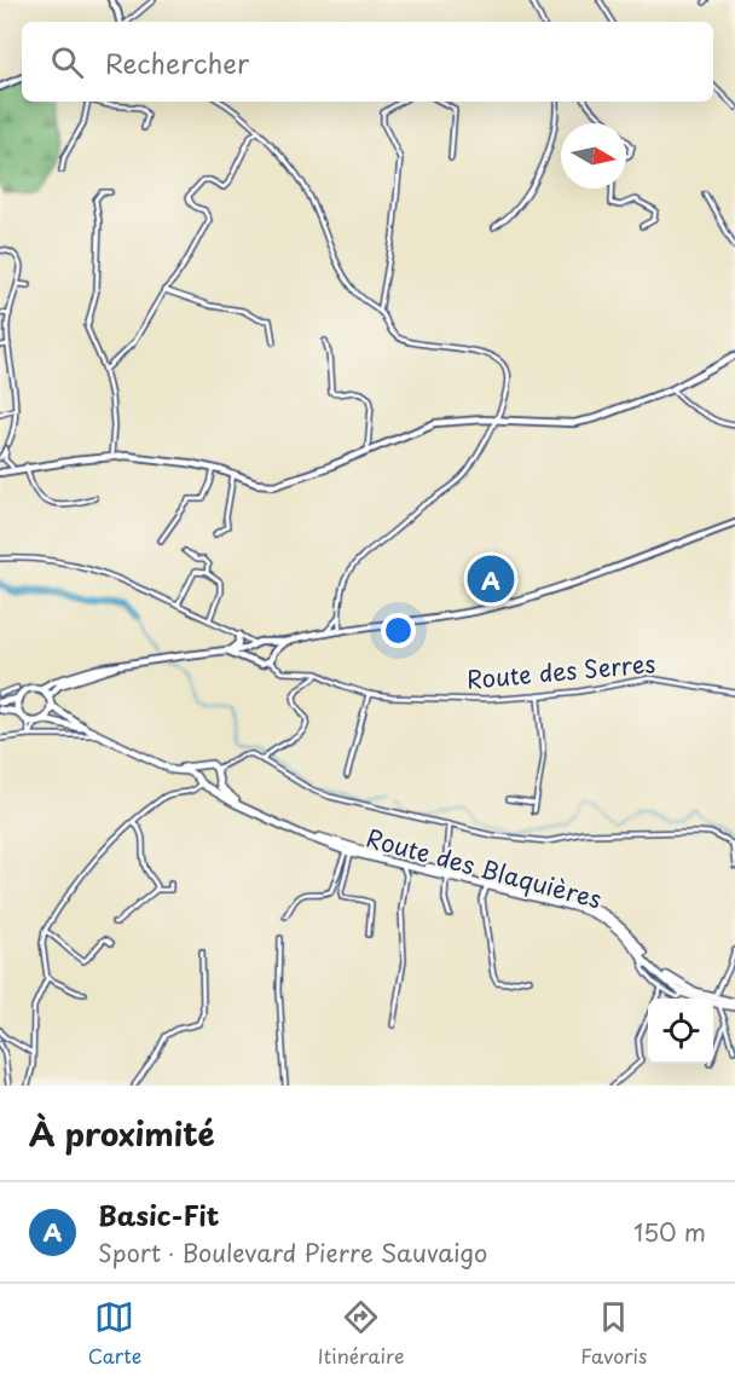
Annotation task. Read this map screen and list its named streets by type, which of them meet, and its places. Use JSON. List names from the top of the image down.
{
  "streets": {
    "main road": ["Route des Blaquières"],
    "street": ["Route des Serres"]
  },
  "north": "right",
  "page": {
    "search": "Rechercher",
    "pins": "A",
    "heading": "À proximité",
    "list": [
      {
        "mark": "A",
        "name": "Basic-Fit",
        "note": "Sport · Boulevard Pierre Sauvaigo",
        "value": "150 m"
      }
    ],
    "nav": ["Carte", "Itinéraire", "Favoris"]
  }
}
